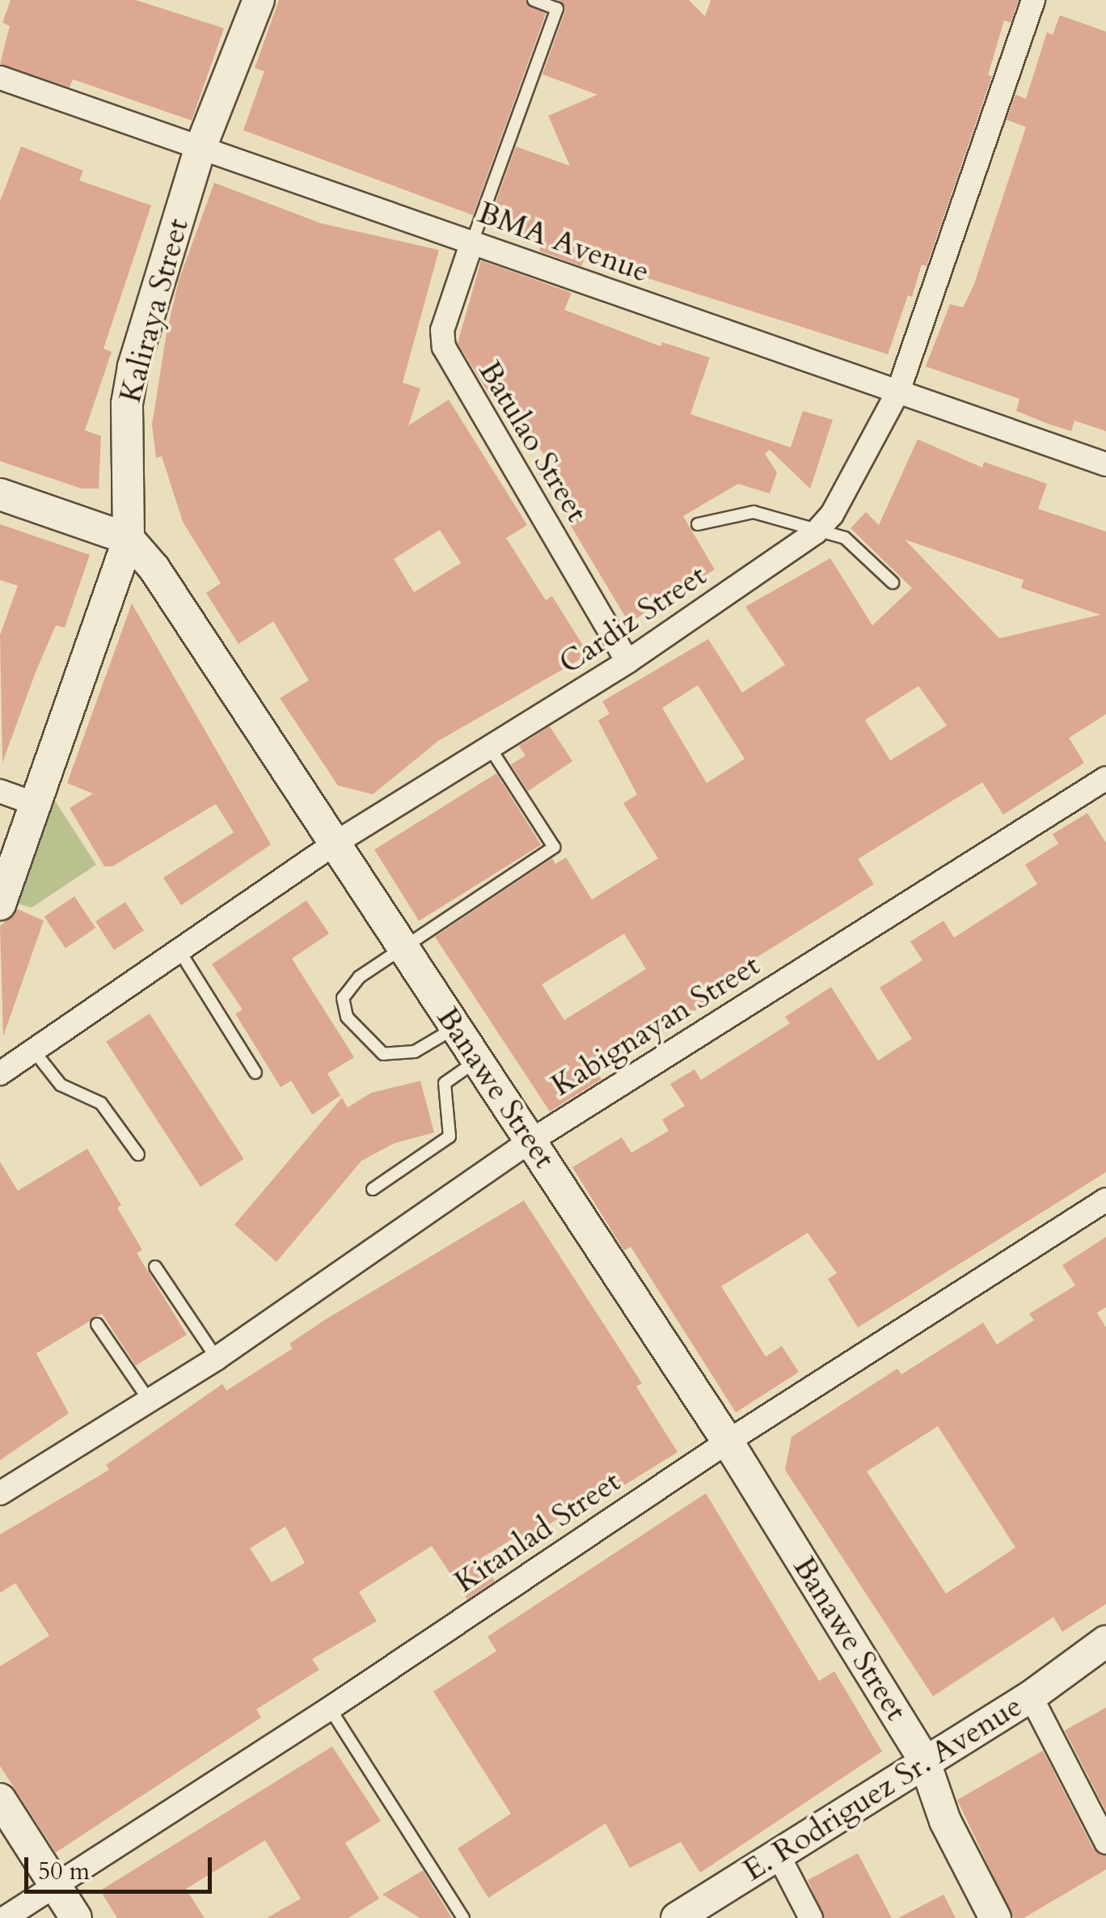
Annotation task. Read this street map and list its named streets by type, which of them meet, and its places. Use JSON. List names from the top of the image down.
{
  "streets": {
    "main road": ["Kaliraya Street", "Banawe Street", "E. Rodriguez Sr. Avenue"],
    "street": [
      "BMA Avenue",
      "Batulao Street",
      "Cardiz Street",
      "Kabignayan Street",
      "Kitanlad Street"
    ]
  },
  "crossings": [
    ["BMA Avenue", "Kaliraya Street"],
    ["BMA Avenue", "Batulao Street"],
    ["BMA Avenue", "Cardiz Street"],
    ["Kaliraya Street", "Banawe Street"],
    ["Batulao Street", "Cardiz Street"],
    ["Cardiz Street", "Banawe Street"],
    ["Kabignayan Street", "Banawe Street"],
    ["Banawe Street", "Kitanlad Street"],
    ["Banawe Street", "E. Rodriguez Sr. Avenue"]
  ],
  "scale_bar": "50 m"
}
